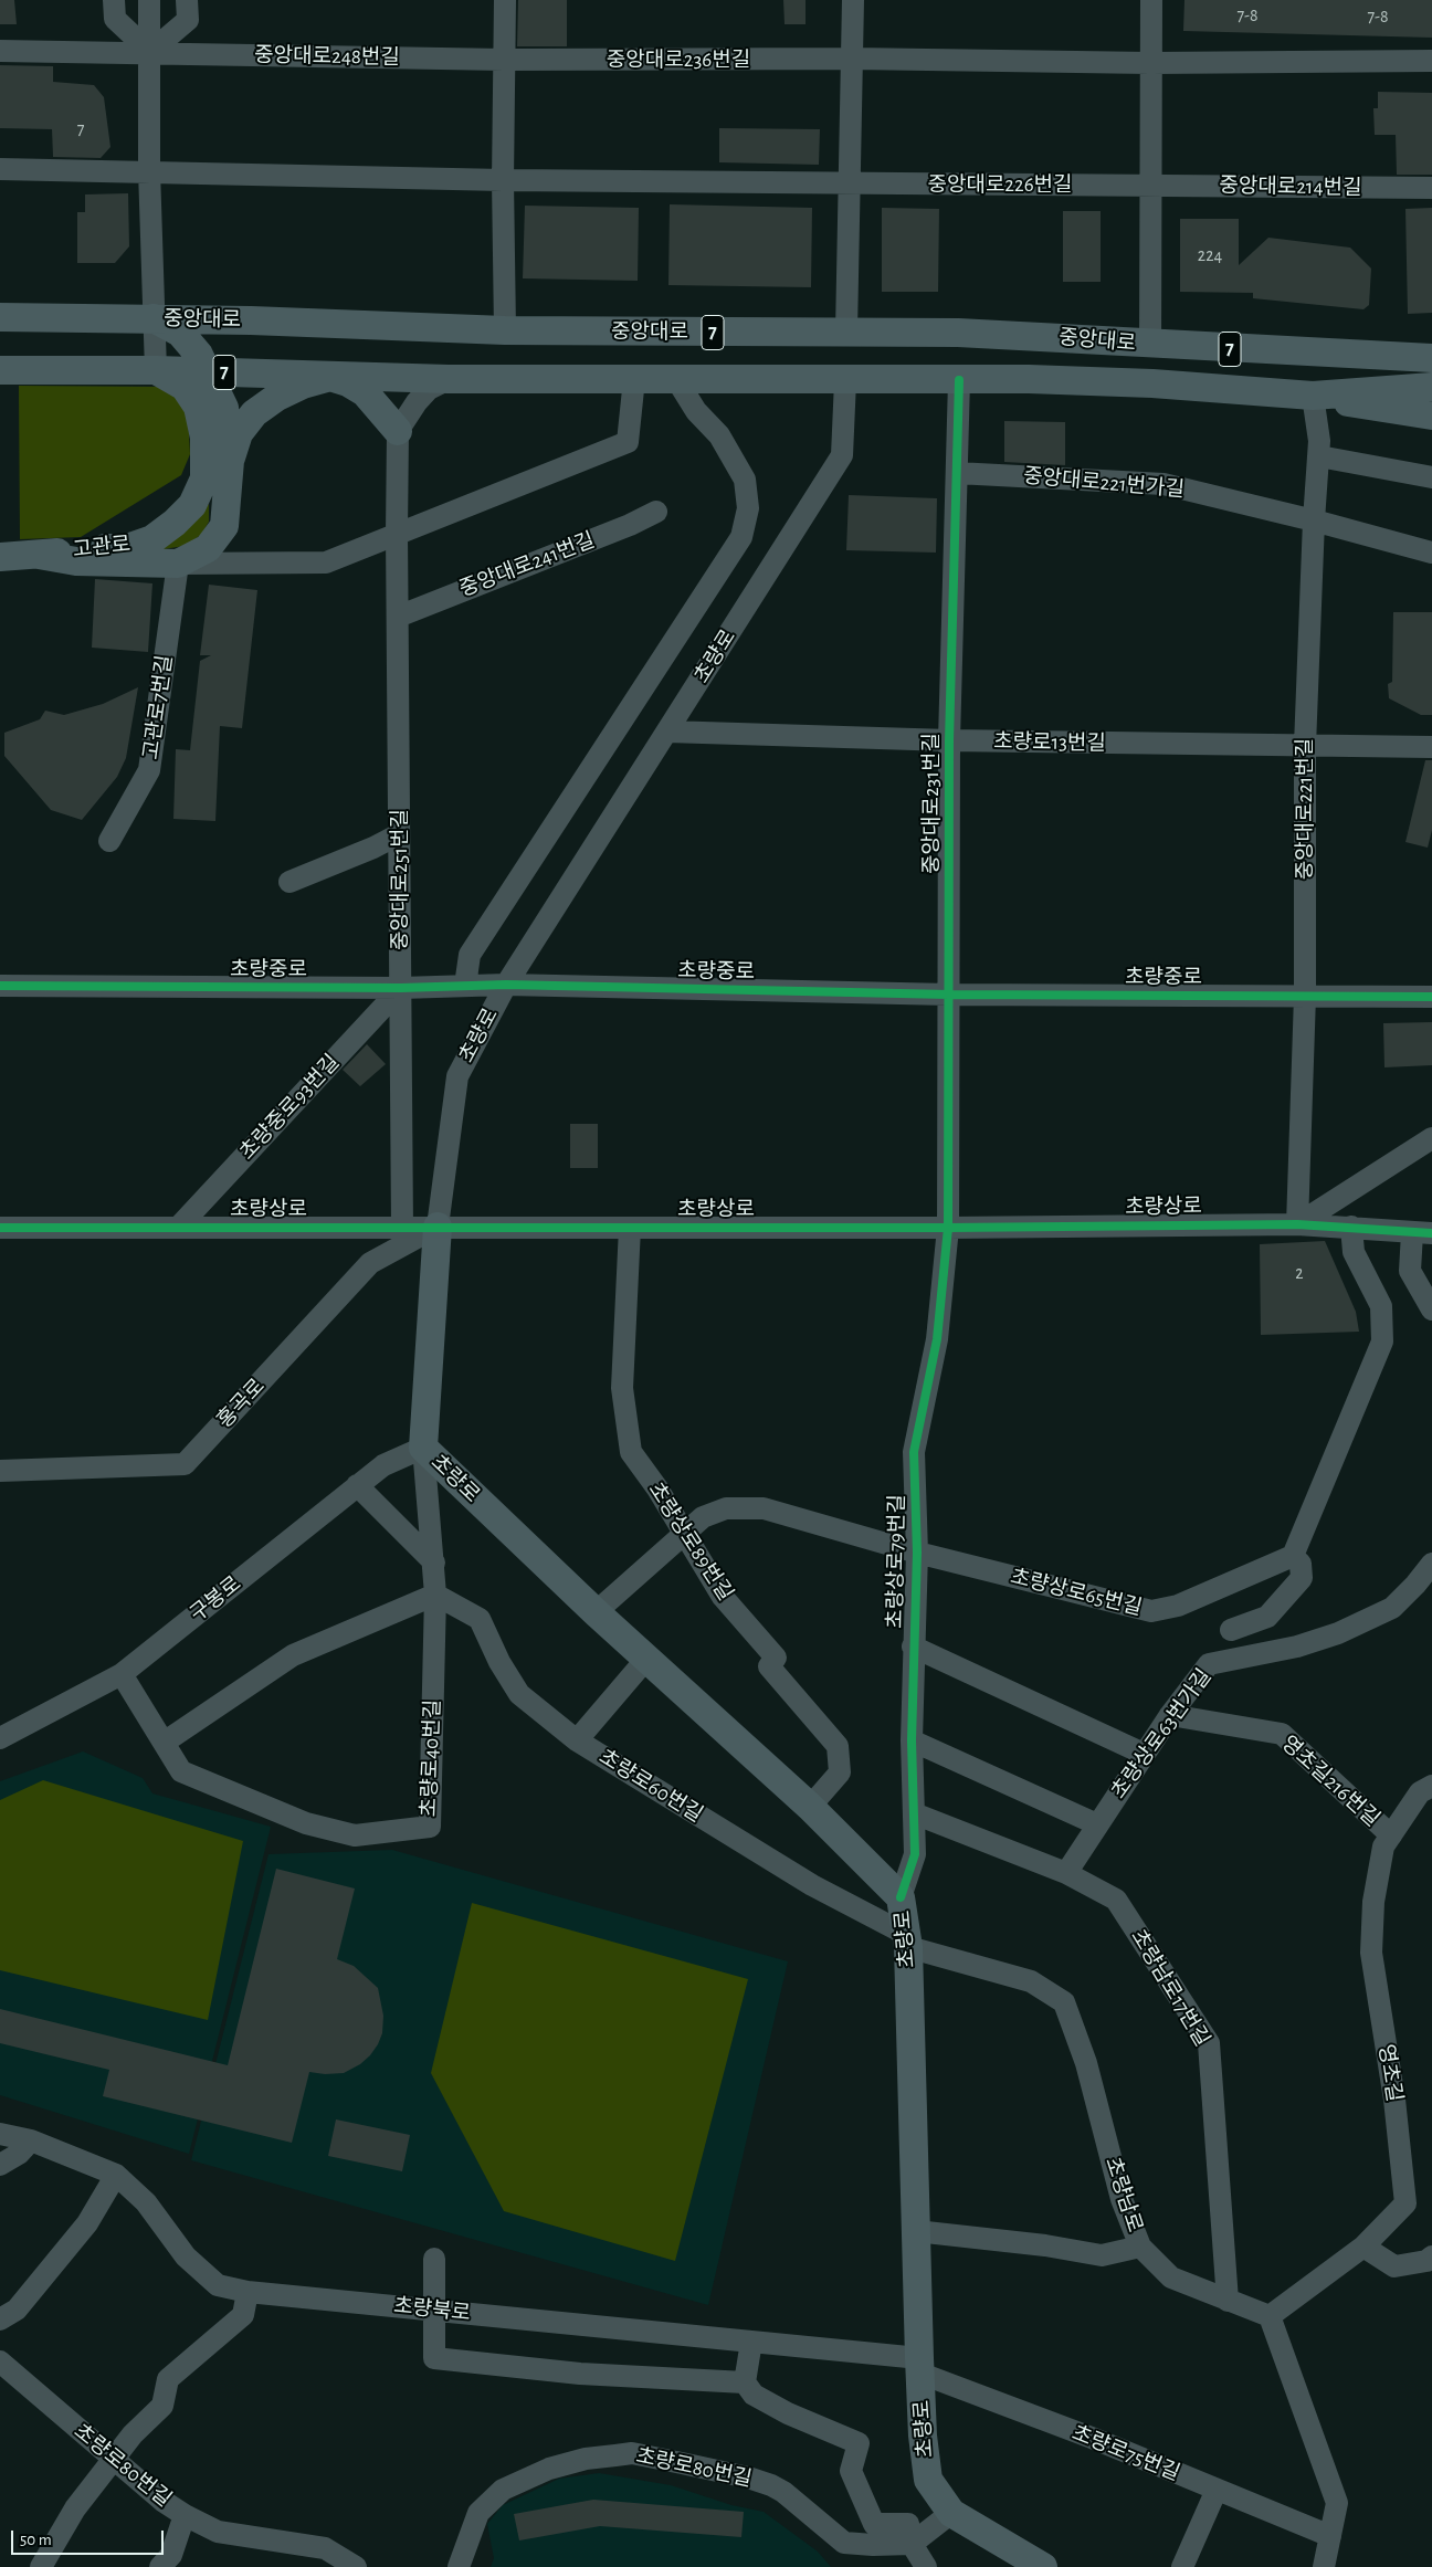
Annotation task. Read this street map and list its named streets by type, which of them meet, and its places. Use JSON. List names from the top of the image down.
{
  "streets": {
    "main road": [
      "중앙대로",
      "7",
      "고관로",
      "초량로"
    ],
    "street": [
      "중앙대로248번길",
      "중앙대로236번길",
      "중앙대로226번길",
      "중앙대로214번길",
      "중앙대로221번가길",
      "중앙대로241번길",
      "고관로7번길",
      "초량로13번길",
      "중앙대로231번길",
      "중앙대로221번길",
      "중앙대로251번길",
      "초량중로",
      "초량중로93번길",
      "초량상로",
      "홍곡로",
      "초량상로89번길",
      "초량상로79번길",
      "초량상로65번길",
      "구봉로",
      "초량상로63번가길",
      "초량로40번길",
      "영초길216번길",
      "초량로60번길",
      "초량남로17번길",
      "영초길",
      "초량남로",
      "초량북로",
      "초량로75번길",
      "초량로80번길"
    ]
  },
  "crossings": [
    ["중앙대로248번길", "중앙대로236번길"],
    ["중앙대로226번길", "중앙대로214번길"],
    ["중앙대로", "고관로"],
    ["중앙대로", "초량로"],
    ["중앙대로", "중앙대로231번길"],
    ["중앙대로", "중앙대로221번길"],
    ["중앙대로221번가길", "중앙대로231번길"],
    ["중앙대로221번가길", "중앙대로221번길"],
    ["고관로", "고관로7번길"],
    ["중앙대로241번길", "중앙대로251번길"],
    ["초량로", "초량로13번길"],
    ["초량로", "초량중로"],
    ["초량로", "초량상로"],
    ["초량로", "홍곡로"],
    ["초량로", "초량상로89번길"],
    ["초량로", "초량상로79번길"],
    ["초량로", "초량상로65번길"],
    ["초량로", "구봉로"],
    ["초량로", "초량로40번길"],
    ["초량로", "초량로60번길"],
    ["초량로", "초량남로"],
    ["초량로", "초량북로"],
    ["초량로", "초량로75번길"],
    ["초량로13번길", "중앙대로231번길"],
    ["초량로13번길", "중앙대로221번길"],
    ["중앙대로231번길", "초량중로"],
    ["중앙대로231번길", "초량상로"],
    ["중앙대로231번길", "초량상로79번길"],
    ["중앙대로221번길", "초량중로"],
    ["중앙대로221번길", "초량상로"],
    ["중앙대로251번길", "초량중로"],
    ["중앙대로251번길", "초량중로93번길"],
    ["중앙대로251번길", "초량상로"],
    ["초량중로", "초량중로93번길"],
    ["초량중로93번길", "초량상로"],
    ["초량상로", "홍곡로"],
    ["초량상로", "초량상로89번길"],
    ["초량상로", "초량상로79번길"],
    ["초량상로89번길", "초량상로65번길"],
    ["초량상로79번길", "초량상로65번길"],
    ["초량상로79번길", "초량상로63번가길"],
    ["초량상로79번길", "초량남로17번길"],
    ["구봉로", "초량로40번길"],
    ["초량상로63번가길", "영초길216번길"],
    ["초량상로63번가길", "초량남로17번길"],
    ["초량로40번길", "초량로60번길"],
    ["영초길216번길", "영초길"],
    ["초량로60번길", "초량남로"],
    ["초량남로17번길", "초량남로"],
    ["영초길", "초량남로"],
    ["초량북로", "초량로75번길"]
  ],
  "house_numbers": [
    "7-8",
    "7-8",
    "7",
    "224",
    "2"
  ],
  "scale_bar": "50 m"
}
